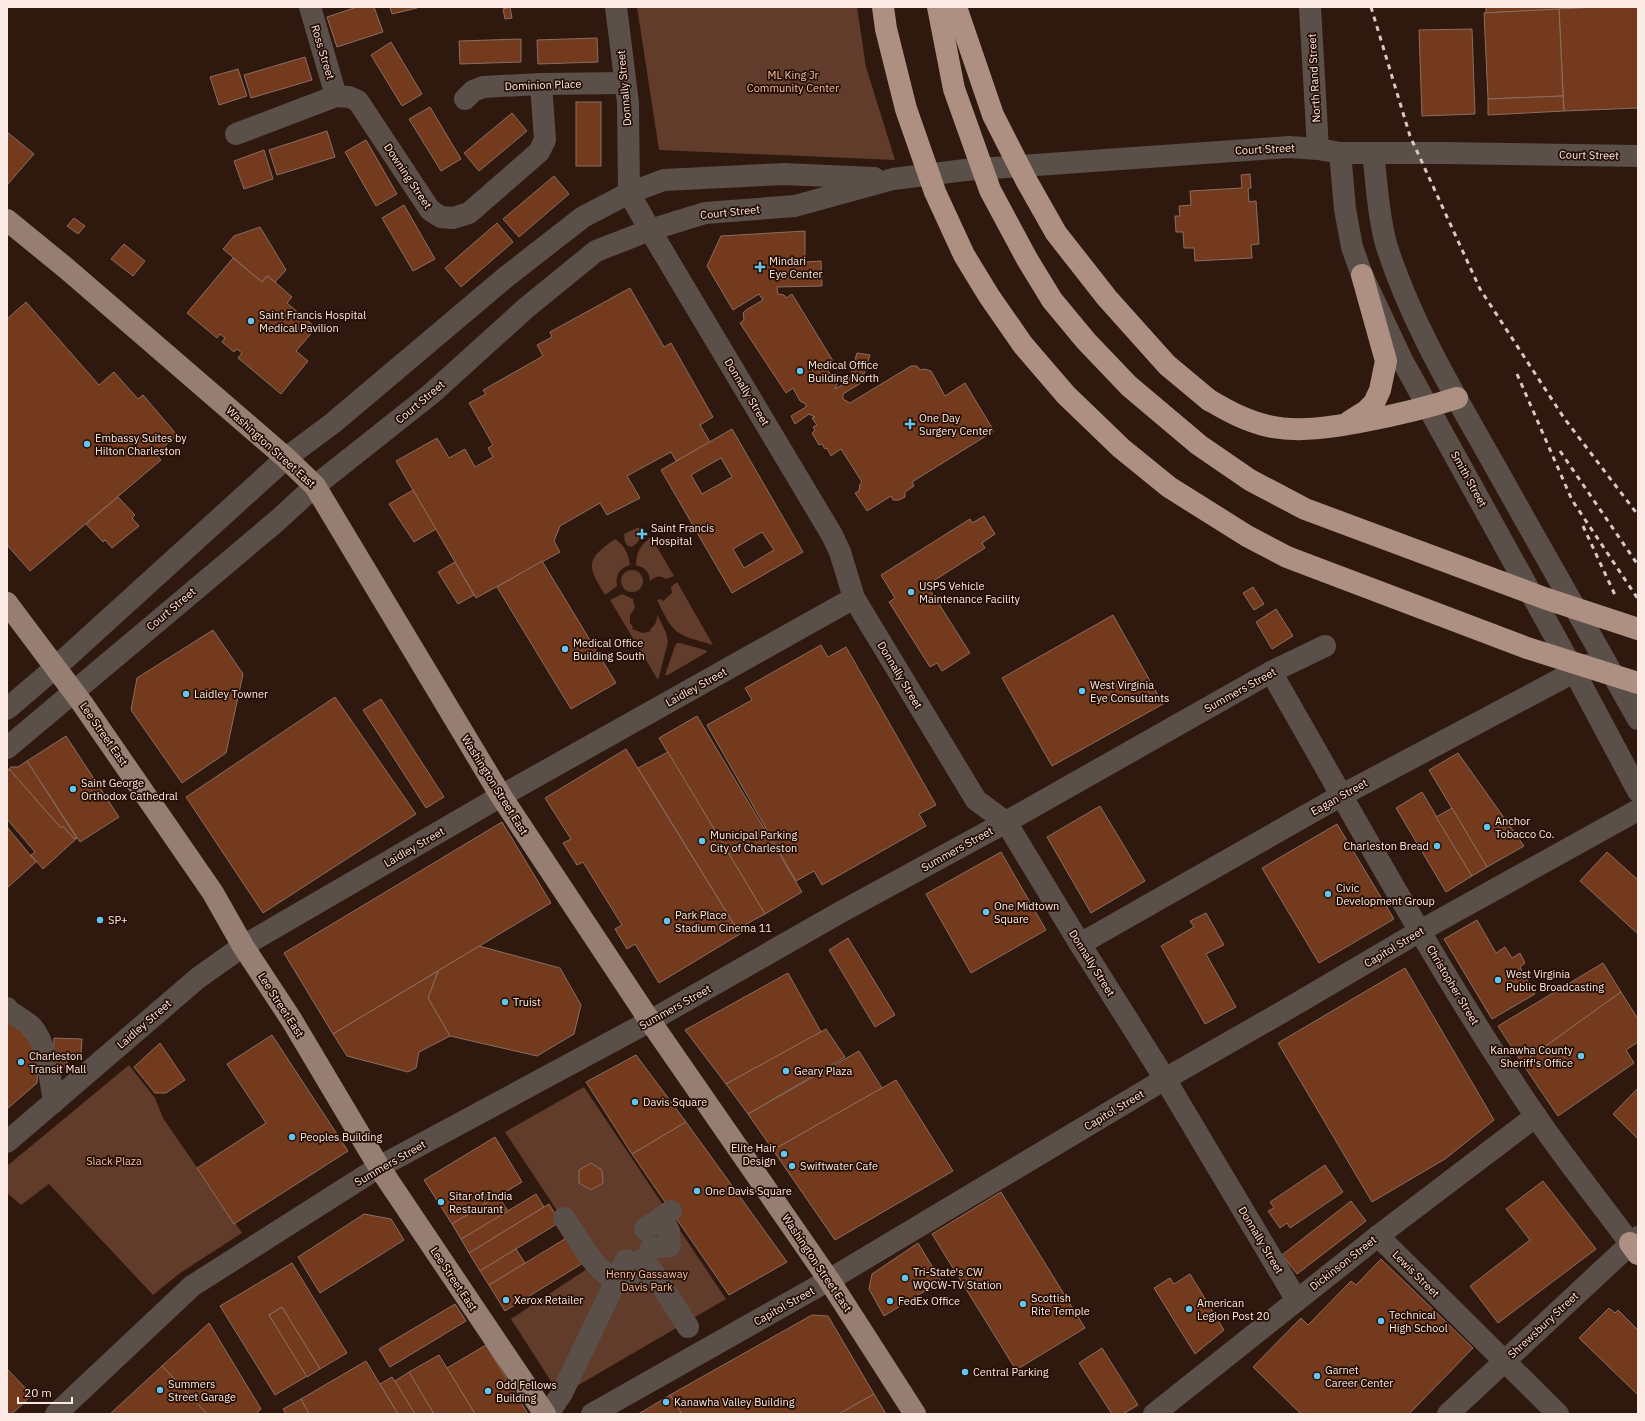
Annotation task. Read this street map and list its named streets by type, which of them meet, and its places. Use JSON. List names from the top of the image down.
{
  "streets": {
    "main road": ["Washington Street East", "Lee Street East"],
    "street": [
      "Ross Street",
      "North Rand Street",
      "Dominion Place",
      "Donnally Street",
      "Court Street",
      "Downing Street",
      "Smith Street",
      "Laidley Street",
      "Summers Street",
      "Eagan Street",
      "Capitol Street",
      "Christopher Street",
      "Dickinson Street",
      "Lewis Street",
      "Shrewsbury Street"
    ]
  },
  "crossings": [
    ["Ross Street", "Downing Street"],
    ["North Rand Street", "Court Street"],
    ["Dominion Place", "Donnally Street"],
    ["Dominion Place", "Downing Street"],
    ["Donnally Street", "Court Street"],
    ["Donnally Street", "Laidley Street"],
    ["Donnally Street", "Summers Street"],
    ["Donnally Street", "Eagan Street"],
    ["Donnally Street", "Capitol Street"],
    ["Donnally Street", "Dickinson Street"],
    ["Court Street", "Washington Street East"],
    ["Court Street", "Smith Street"],
    ["Court Street", "Lee Street East"],
    ["Washington Street East", "Laidley Street"],
    ["Washington Street East", "Summers Street"],
    ["Washington Street East", "Capitol Street"],
    ["Smith Street", "Eagan Street"],
    ["Laidley Street", "Lee Street East"],
    ["Summers Street", "Lee Street East"],
    ["Summers Street", "Christopher Street"],
    ["Eagan Street", "Christopher Street"],
    ["Capitol Street", "Christopher Street"],
    ["Christopher Street", "Dickinson Street"],
    ["Christopher Street", "Shrewsbury Street"],
    ["Dickinson Street", "Lewis Street"],
    ["Lewis Street", "Shrewsbury Street"]
  ],
  "parks": ["ML King Jr Community Center", "Slack Plaza", "Henry Gassaway Davis Park"],
  "places": {
    "health": ["Mindari Eye Center", "One Day Surgery Center", "Saint Francis Hospital"],
    "other": [
      "Saint Francis Hospital Medical Pavilion",
      "Medical Office Building North",
      "Embassy Suites by Hilton Charleston",
      "USPS Vehicle Maintenance Facility",
      "Medical Office Building South",
      "West Virginia Eye Consultants",
      "Laidley Towner",
      "Saint George Orthodox Cathedral",
      "Anchor Tobacco Co.",
      "Municipal Parking City of Charleston",
      "Charleston Bread",
      "Civic Development Group",
      "One Midtown Square",
      "SP+",
      "Park Place Stadium Cinema 11",
      "West Virginia Public Broadcasting",
      "Truist",
      "Kanawha County Sheriff's Office",
      "Charleston Transit Mall",
      "Geary Plaza",
      "Davis Square",
      "Peoples Building",
      "Elite Hair Design",
      "Swiftwater Cafe",
      "One Davis Square",
      "Sitar of India Restaurant",
      "Tri-State's CW WQCW-TV Station",
      "Xerox Retailer",
      "FedEx Office",
      "Scottish Rite Temple",
      "American Legion Post 20",
      "Technical High School",
      "Central Parking",
      "Garnet Career Center",
      "Summers Street Garage",
      "Odd Fellows Building",
      "Kanawha Valley Building"
    ]
  },
  "scale_bar": "20 m"
}
